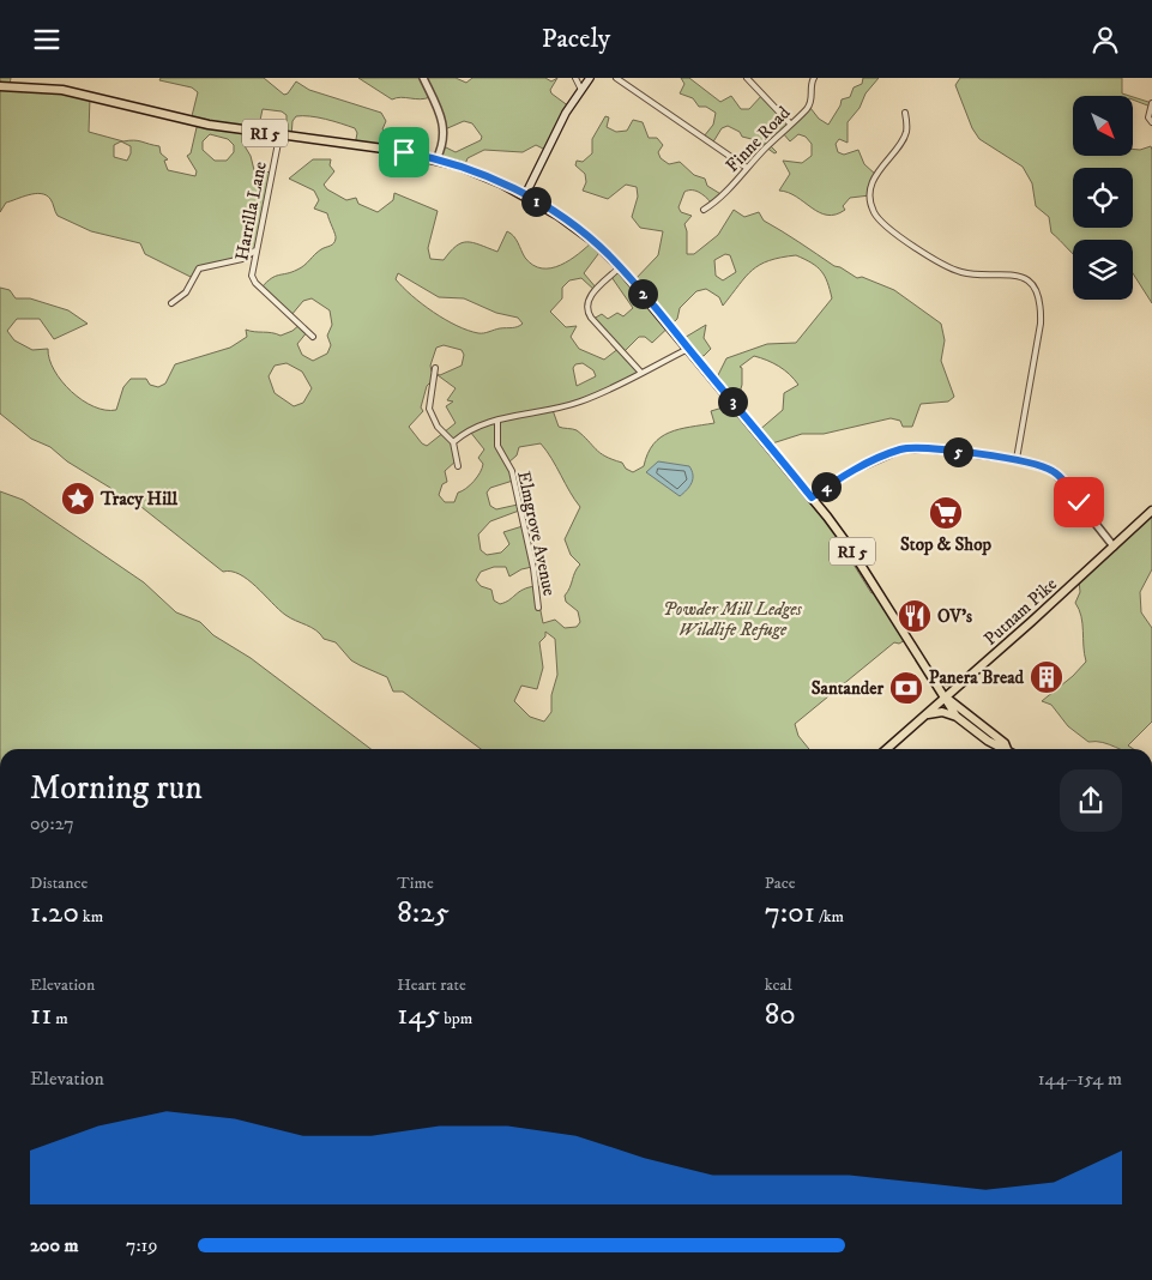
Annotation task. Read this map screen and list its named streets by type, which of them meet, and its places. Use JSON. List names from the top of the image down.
{
  "streets": {
    "main road": ["RI 5", "Putnam Pike"],
    "street": ["Finne Road", "Harrilla Lane", "Elmgrove Avenue"]
  },
  "crossings": [
    ["RI 5", "Harrilla Lane"],
    ["RI 5", "Putnam Pike"]
  ],
  "parks": ["Powder Mill Ledges Wildlife Refuge"],
  "places": {
    "place": ["Tracy Hill"],
    "supermarket": ["Stop & Shop"],
    "restaurant": ["OV's"],
    "building": ["Panera Bread"],
    "bank": ["Santander"]
  },
  "north": "bottom right",
  "page": {
    "header": "Pacely",
    "pins": [
      "1",
      "2",
      "3",
      "5",
      "4"
    ],
    "heading": ["Morning run", "09:27"],
    "stats": [
      ["Distance", "1.20 km"],
      ["Time", "8:25"],
      ["Pace", "7:01 /km"],
      ["Elevation", "11 m"],
      ["Heart rate", "145 bpm"],
      ["kcal", "80"]
    ],
    "chart": ["Elevation", "144–154 m"],
    "list": [
      {
        "name": "200 m",
        "note": "7:19"
      }
    ]
  }
}
